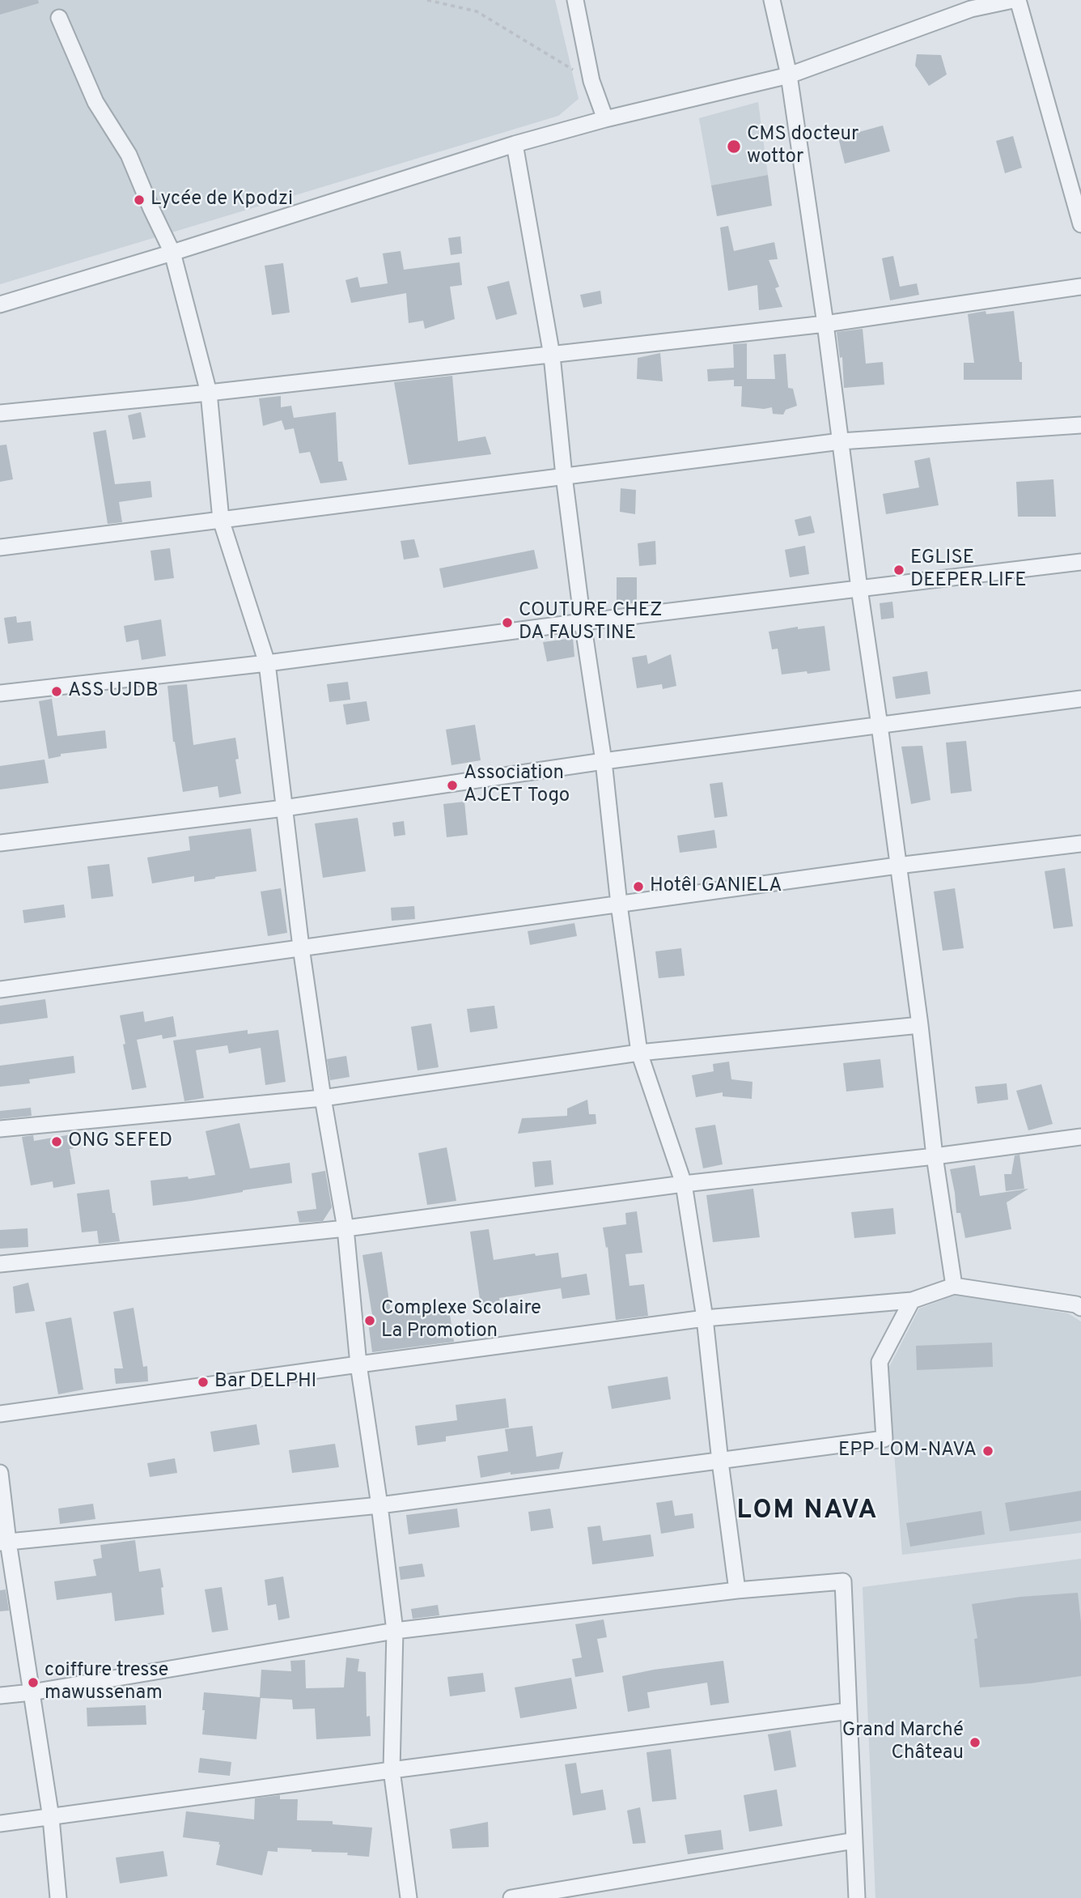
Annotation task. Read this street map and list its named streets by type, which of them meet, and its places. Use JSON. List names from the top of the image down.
{
  "districts": ["LOM NAVA"],
  "places": [
    "CMS docteur wottor",
    "Lycée de Kpodzi",
    "EGLISE DEEPER LIFE",
    "COUTURE CHEZ DA FAUSTINE",
    "ASS UJDB",
    "Association AJCET Togo",
    "Hotêl GANIELA",
    "ONG SEFED",
    "Complexe Scolaire La Promotion",
    "Bar DELPHI",
    "EPP LOM-NAVA",
    "coiffure tresse mawussenam",
    "Grand Marché Château"
  ]
}
